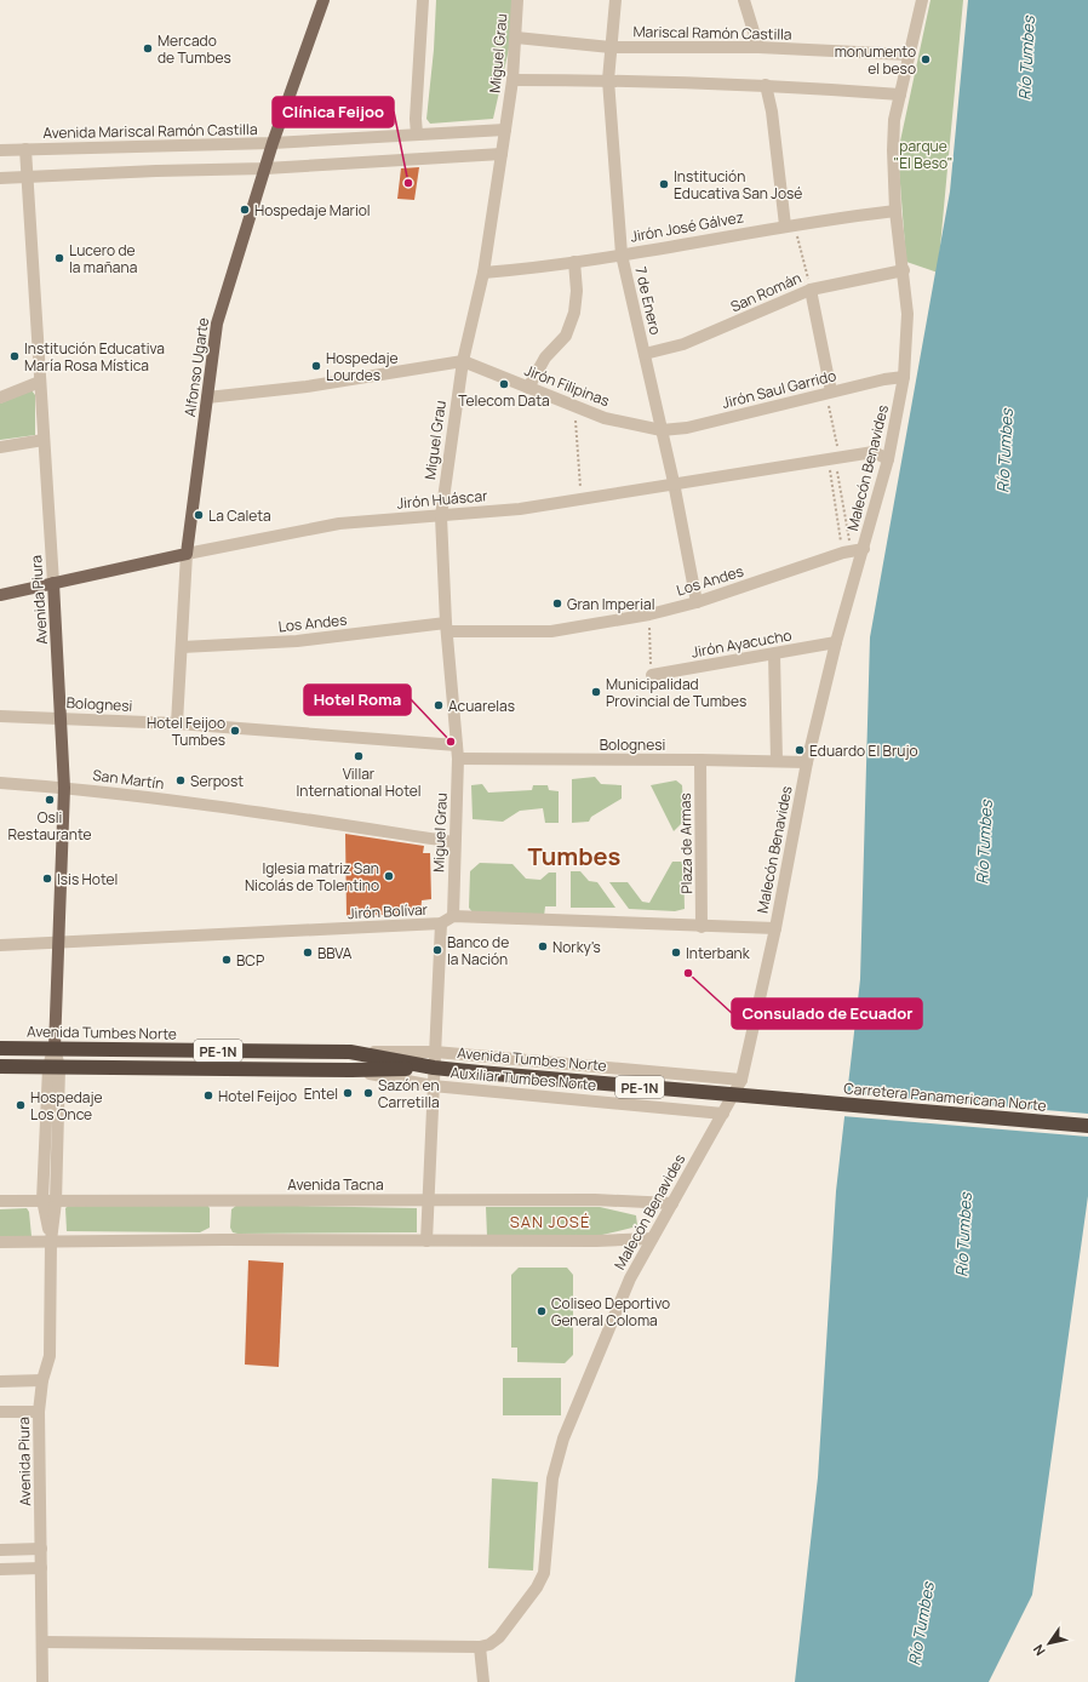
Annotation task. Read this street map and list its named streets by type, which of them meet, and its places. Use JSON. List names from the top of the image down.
{
  "streets": {
    "highway": ["Avenida Tumbes Norte", "PE-1N", "Carretera Panamericana Norte"],
    "main road": ["Alfonso Ugarte", "Jirón Huáscar", "Avenida Piura"],
    "street": [
      "Mariscal Ramón Castilla",
      "Miguel Grau",
      "Avenida Mariscal Ramón Castilla",
      "Jirón José Gálvez",
      "San Román",
      "7 de Enero",
      "Jirón Filipinas",
      "Jirón Saul Garrido",
      "Malecón Benavides",
      "Los Andes",
      "Jirón Ayacucho",
      "Bolognesi",
      "San Martín",
      "Plaza de Armas",
      "Jirón Bolívar",
      "Auxiliar Tumbes Norte",
      "Avenida Tacna"
    ]
  },
  "crossings": [
    ["Mariscal Ramón Castilla", "Miguel Grau"],
    ["Mariscal Ramón Castilla", "7 de Enero"],
    ["Mariscal Ramón Castilla", "Malecón Benavides"],
    ["Miguel Grau", "Avenida Mariscal Ramón Castilla"],
    ["Miguel Grau", "Jirón José Gálvez"],
    ["Miguel Grau", "Jirón Filipinas"],
    ["Miguel Grau", "Jirón Huáscar"],
    ["Miguel Grau", "Los Andes"],
    ["Miguel Grau", "Bolognesi"],
    ["Miguel Grau", "San Martín"],
    ["Miguel Grau", "Jirón Bolívar"],
    ["Avenida Mariscal Ramón Castilla", "Alfonso Ugarte"],
    ["Avenida Mariscal Ramón Castilla", "Avenida Piura"],
    ["Jirón José Gálvez", "7 de Enero"],
    ["Jirón José Gálvez", "Malecón Benavides"],
    ["San Román", "7 de Enero"],
    ["San Román", "Malecón Benavides"],
    ["7 de Enero", "Jirón Filipinas"],
    ["7 de Enero", "Jirón Saul Garrido"],
    ["7 de Enero", "Jirón Huáscar"],
    ["7 de Enero", "Los Andes"],
    ["Alfonso Ugarte", "Jirón Huáscar"],
    ["Alfonso Ugarte", "Los Andes"],
    ["Alfonso Ugarte", "Bolognesi"],
    ["Jirón Filipinas", "Jirón Saul Garrido"],
    ["Jirón Saul Garrido", "Malecón Benavides"],
    ["Malecón Benavides", "Jirón Huáscar"],
    ["Malecón Benavides", "Los Andes"],
    ["Malecón Benavides", "Jirón Ayacucho"],
    ["Malecón Benavides", "Bolognesi"],
    ["Malecón Benavides", "Auxiliar Tumbes Norte"],
    ["Malecón Benavides", "Avenida Tacna"],
    ["Jirón Huáscar", "Avenida Piura"],
    ["Avenida Piura", "Bolognesi"],
    ["Avenida Piura", "San Martín"],
    ["Avenida Piura", "Jirón Bolívar"],
    ["Avenida Piura", "Avenida Tumbes Norte"],
    ["Avenida Piura", "Avenida Tacna"],
    ["Bolognesi", "Plaza de Armas"],
    ["Avenida Tumbes Norte", "Auxiliar Tumbes Norte"],
    ["Avenida Tumbes Norte", "Carretera Panamericana Norte"]
  ],
  "districts": ["Tumbes", "SAN JOSÉ"],
  "water": ["Río Tumbes"],
  "parks": ["parque \"El Beso\""],
  "places": [
    "Mercado de Tumbes",
    "monumento el beso",
    "Clínica Feijoo",
    "Institución Educativa San José",
    "Hospedaje Mariol",
    "Lucero de la mañana",
    "Institución Educativa María Rosa Mística",
    "Hospedaje Lourdes",
    "Telecom Data",
    "La Caleta",
    "Gran Imperial",
    "Municipalidad Provincial de Tumbes",
    "Acuarelas",
    "Hotel Feijoo Tumbes",
    "Hotel Roma",
    "Eduardo El Brujo",
    "Villar International Hotel",
    "Serpost",
    "Osli Restaurante",
    "Iglesia matriz San Nicolás de Tolentino",
    "Isis Hotel",
    "Norky's",
    "Banco de la Nación",
    "BBVA",
    "Interbank",
    "BCP",
    "Consulado de Ecuador",
    "Entel",
    "Sazón en Carretilla",
    "Hotel Feijoo",
    "Hospedaje Los Once",
    "Coliseo Deportivo General Coloma"
  ],
  "north": "bottom left"
}
